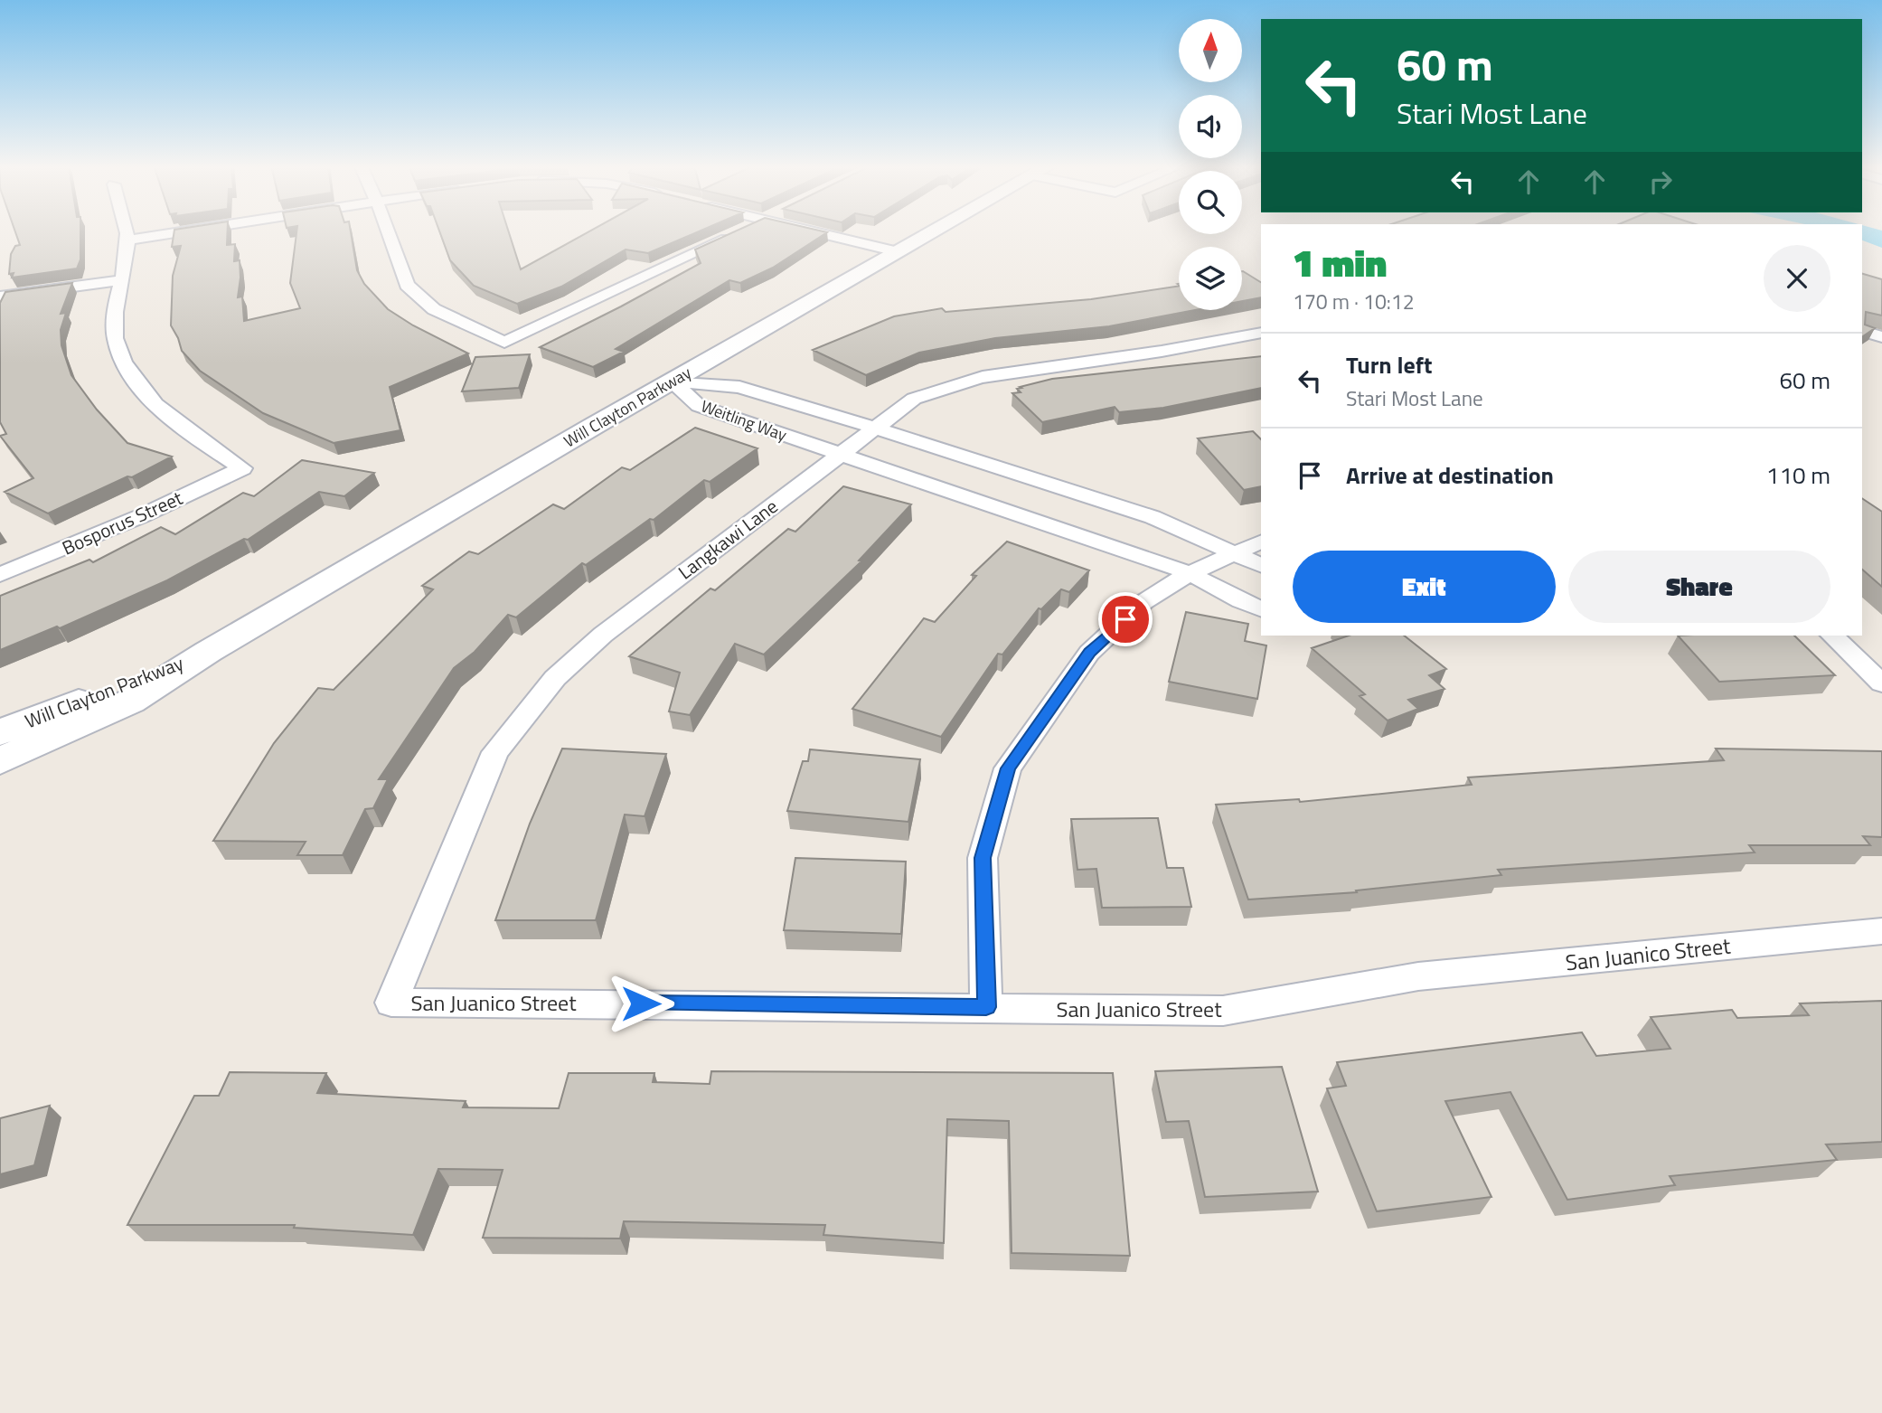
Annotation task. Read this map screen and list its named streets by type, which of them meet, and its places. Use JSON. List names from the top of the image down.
{
  "streets": {
    "street": [
      "Will Clayton Parkway",
      "Weitling Way",
      "Bosporus Street",
      "Langkawi Lane",
      "San Juanico Street"
    ]
  },
  "crossings": [
    ["Will Clayton Parkway", "Weitling Way"],
    ["Weitling Way", "Langkawi Lane"],
    ["Langkawi Lane", "San Juanico Street"]
  ],
  "north": "top",
  "page": {
    "turn": ["60 m", "Stari Most Lane"],
    "heading": ["1 min", "170 m · 10:12"],
    "list": [
      {
        "name": "Turn left",
        "note": "Stari Most Lane",
        "value": "60 m"
      },
      {
        "name": "Arrive at destination",
        "value": "110 m"
      }
    ],
    "buttons": ["Exit", "Share"]
  }
}
